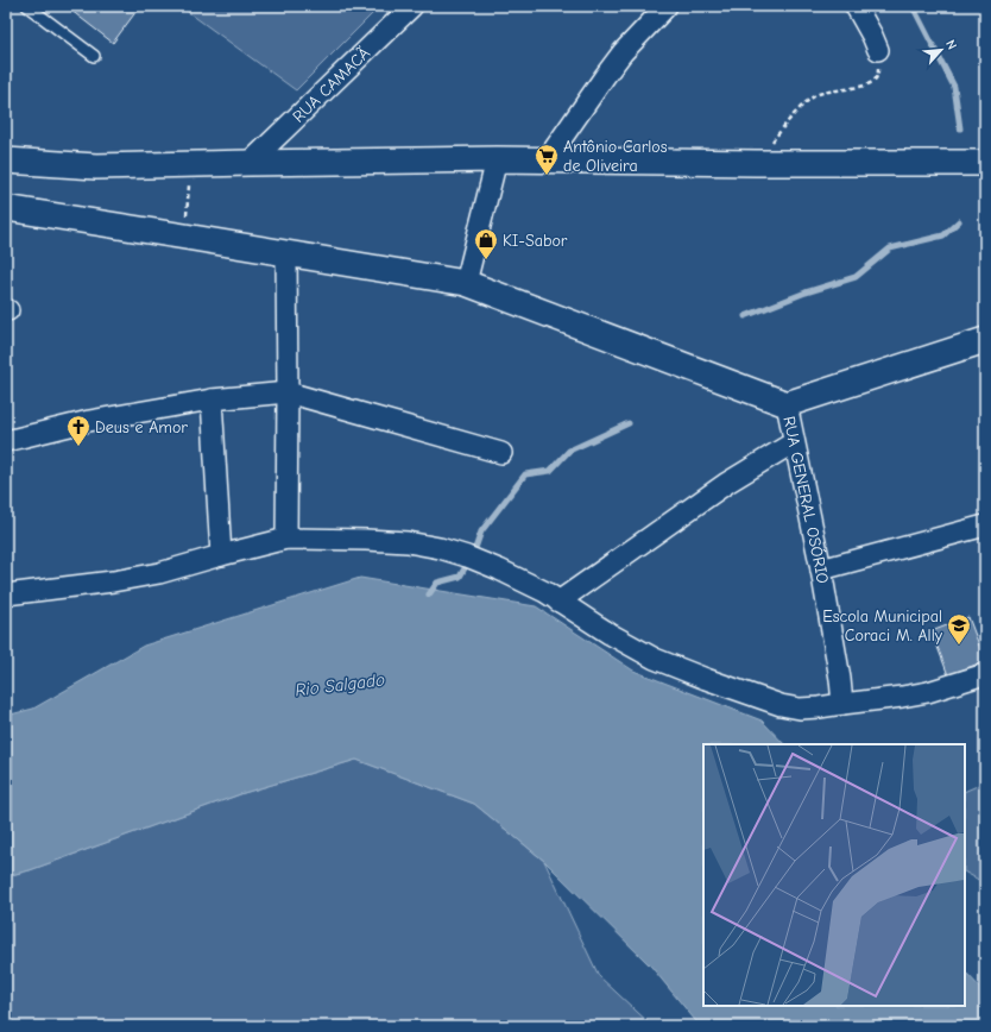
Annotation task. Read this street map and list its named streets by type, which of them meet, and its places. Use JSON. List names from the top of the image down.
{
  "streets": {
    "street": ["RUA CAMACÃ", "RUA GENERAL OSÓRIO"]
  },
  "water": ["Rio Salgado"],
  "places": {
    "supermarket": ["Antônio Carlos de Oliveira"],
    "shop": ["KI-Sabor"],
    "church": ["Deus e Amor"],
    "school or university": ["Escola Municipal Coraci M. Ally"]
  },
  "north": "top right"
}
